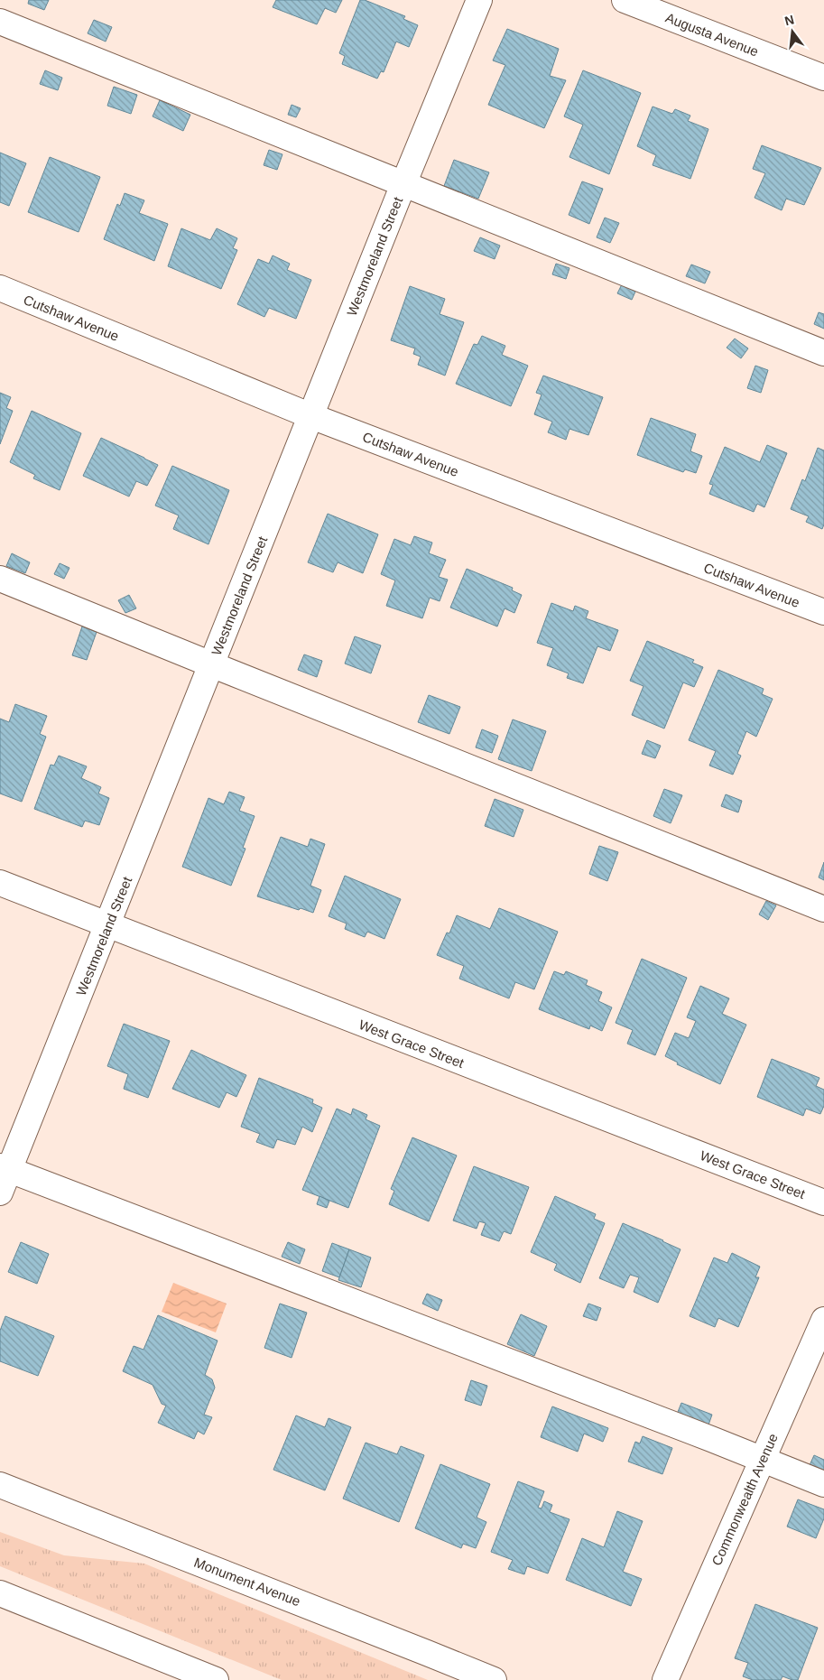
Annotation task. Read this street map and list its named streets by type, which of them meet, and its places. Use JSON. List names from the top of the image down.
{
  "streets": {
    "street": [
      "Augusta Avenue",
      "Westmoreland Street",
      "Cutshaw Avenue",
      "West Grace Street",
      "Commonwealth Avenue",
      "Monument Avenue"
    ]
  },
  "crossings": [
    ["Westmoreland Street", "Cutshaw Avenue"],
    ["Westmoreland Street", "West Grace Street"]
  ],
  "north": "top"
}
